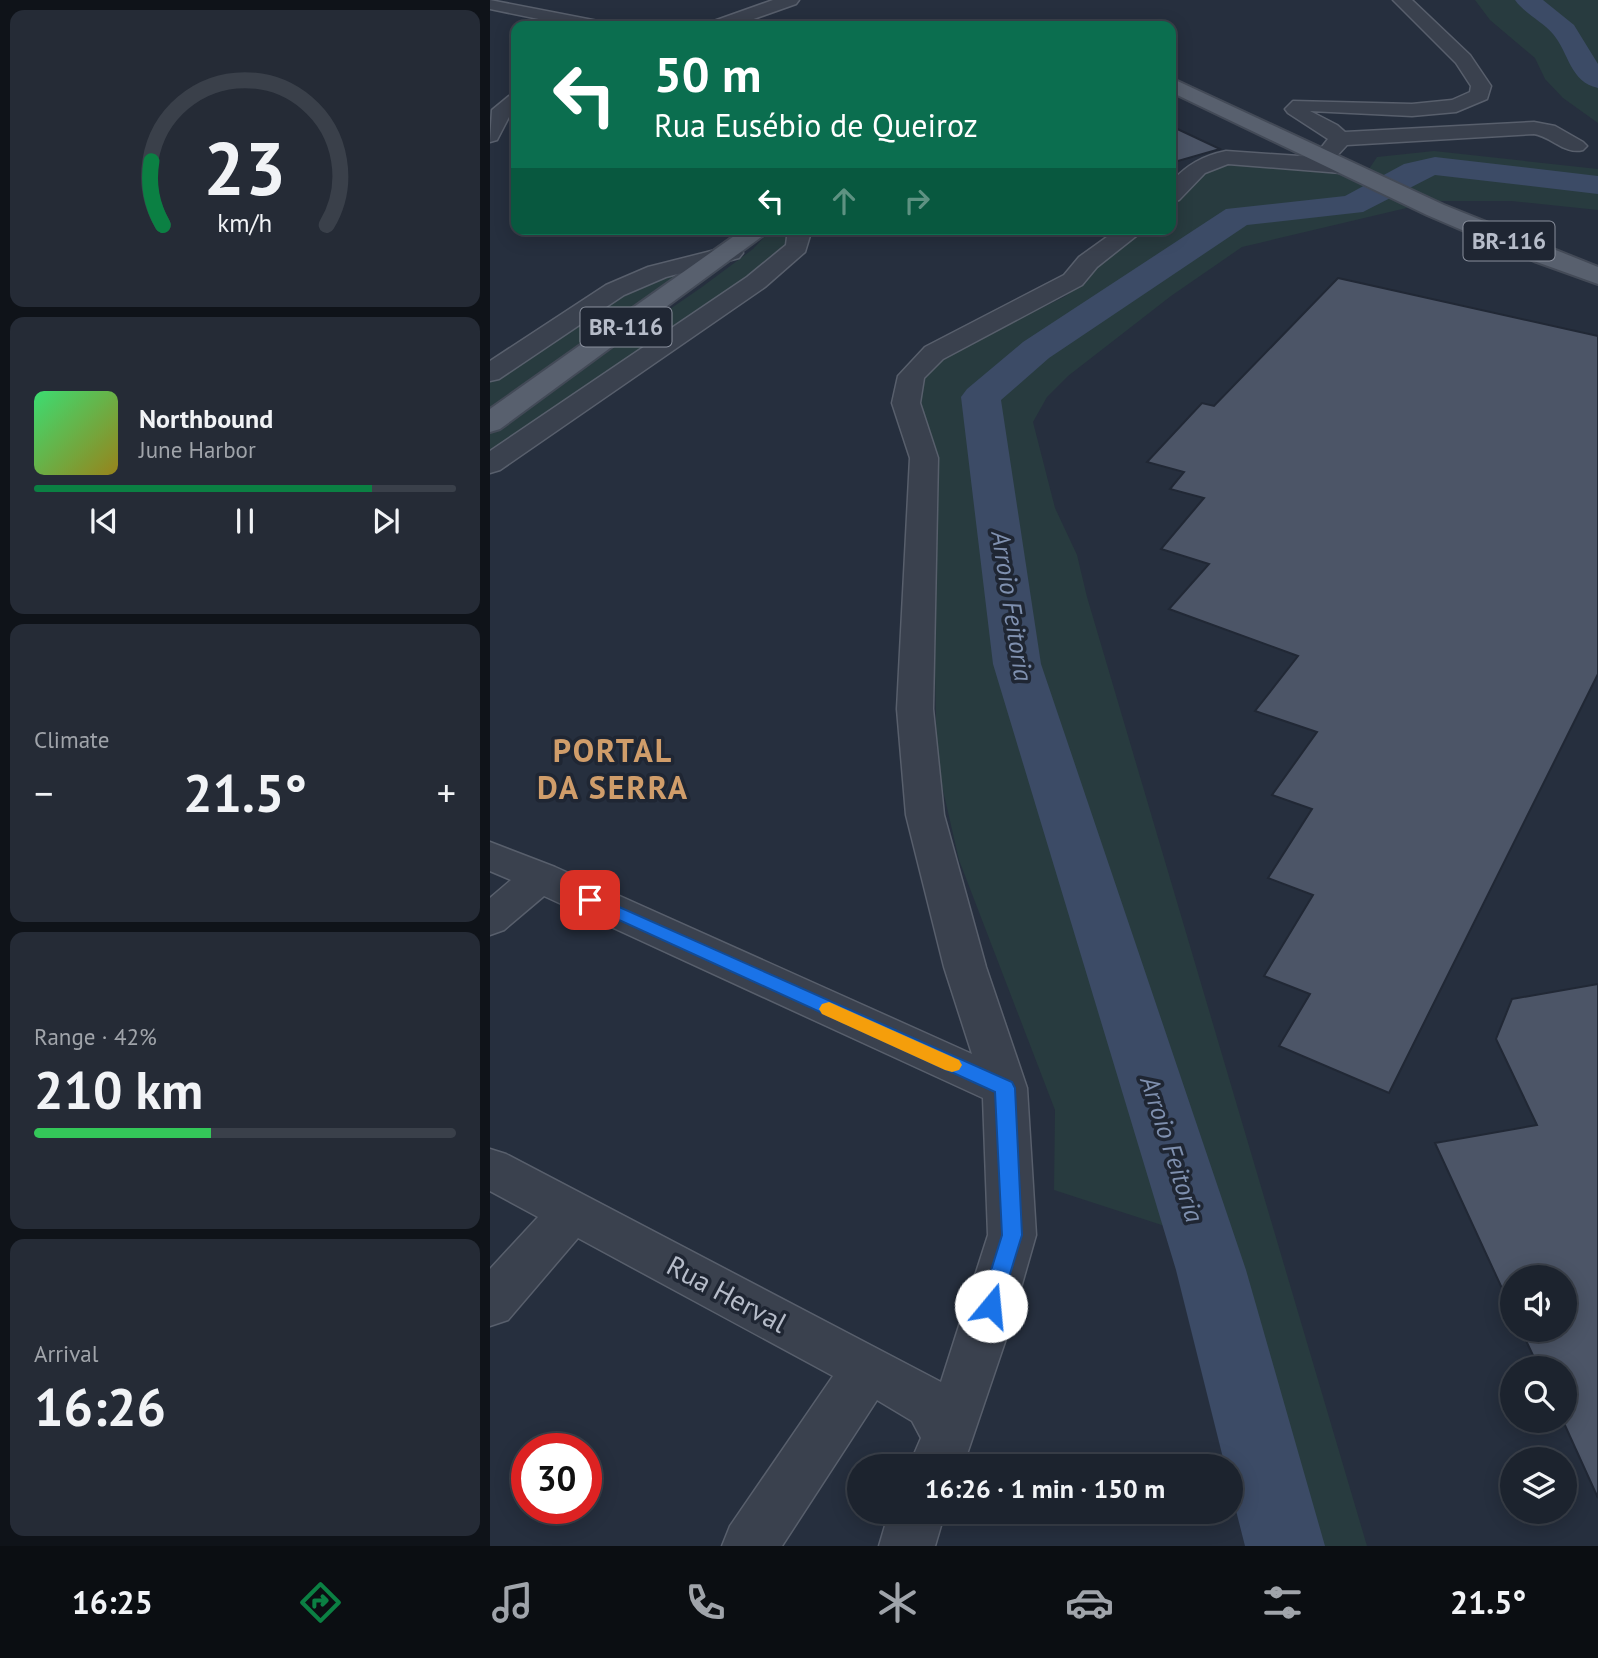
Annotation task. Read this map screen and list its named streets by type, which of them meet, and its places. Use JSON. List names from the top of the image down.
{
  "streets": {
    "main road": ["BR-116"],
    "street": ["Rua Herval"]
  },
  "districts": ["PORTAL DA SERRA"],
  "water": ["Arroio Feitoria"],
  "page": {
    "turn": ["50 m", "Rua Eusébio de Queiroz"],
    "song": ["Northbound", "June Harbor"],
    "tile": [
      "Climate",
      ["Range · 42%", "210 km"],
      ["Arrival", "16:26"]
    ],
    "heat": ["−", "21.5°", "+"],
    "limit": "30",
    "trip": "16:26 · 1 min · 150 m",
    "tabs": ["16:25", "21.5°"],
    "gauge": ["23", "km/h"]
  }
}
